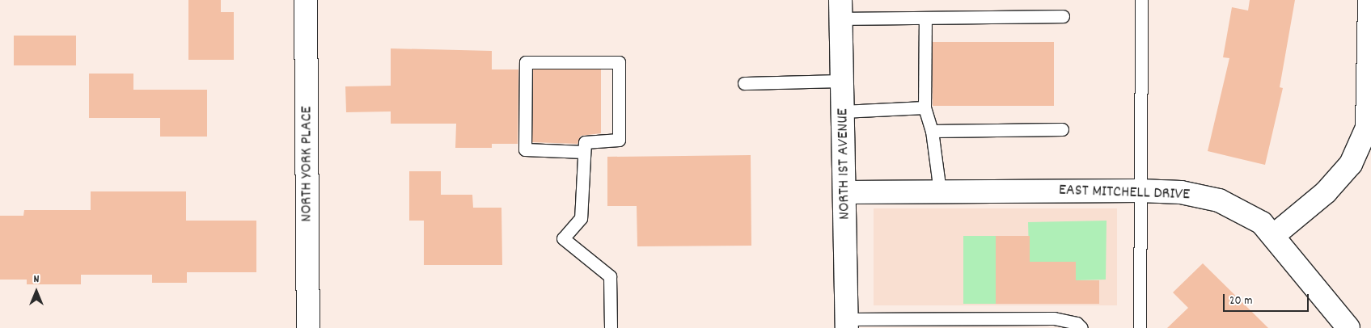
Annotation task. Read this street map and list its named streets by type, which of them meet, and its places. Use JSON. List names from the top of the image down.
{
  "streets": {
    "street": ["NORTH YORK PLACE", "NORTH 1ST AVENUE", "EAST MITCHELL DRIVE"]
  },
  "crossings": [
    ["NORTH 1ST AVENUE", "EAST MITCHELL DRIVE"]
  ],
  "scale_bar": "20 m",
  "north": "top"
}
